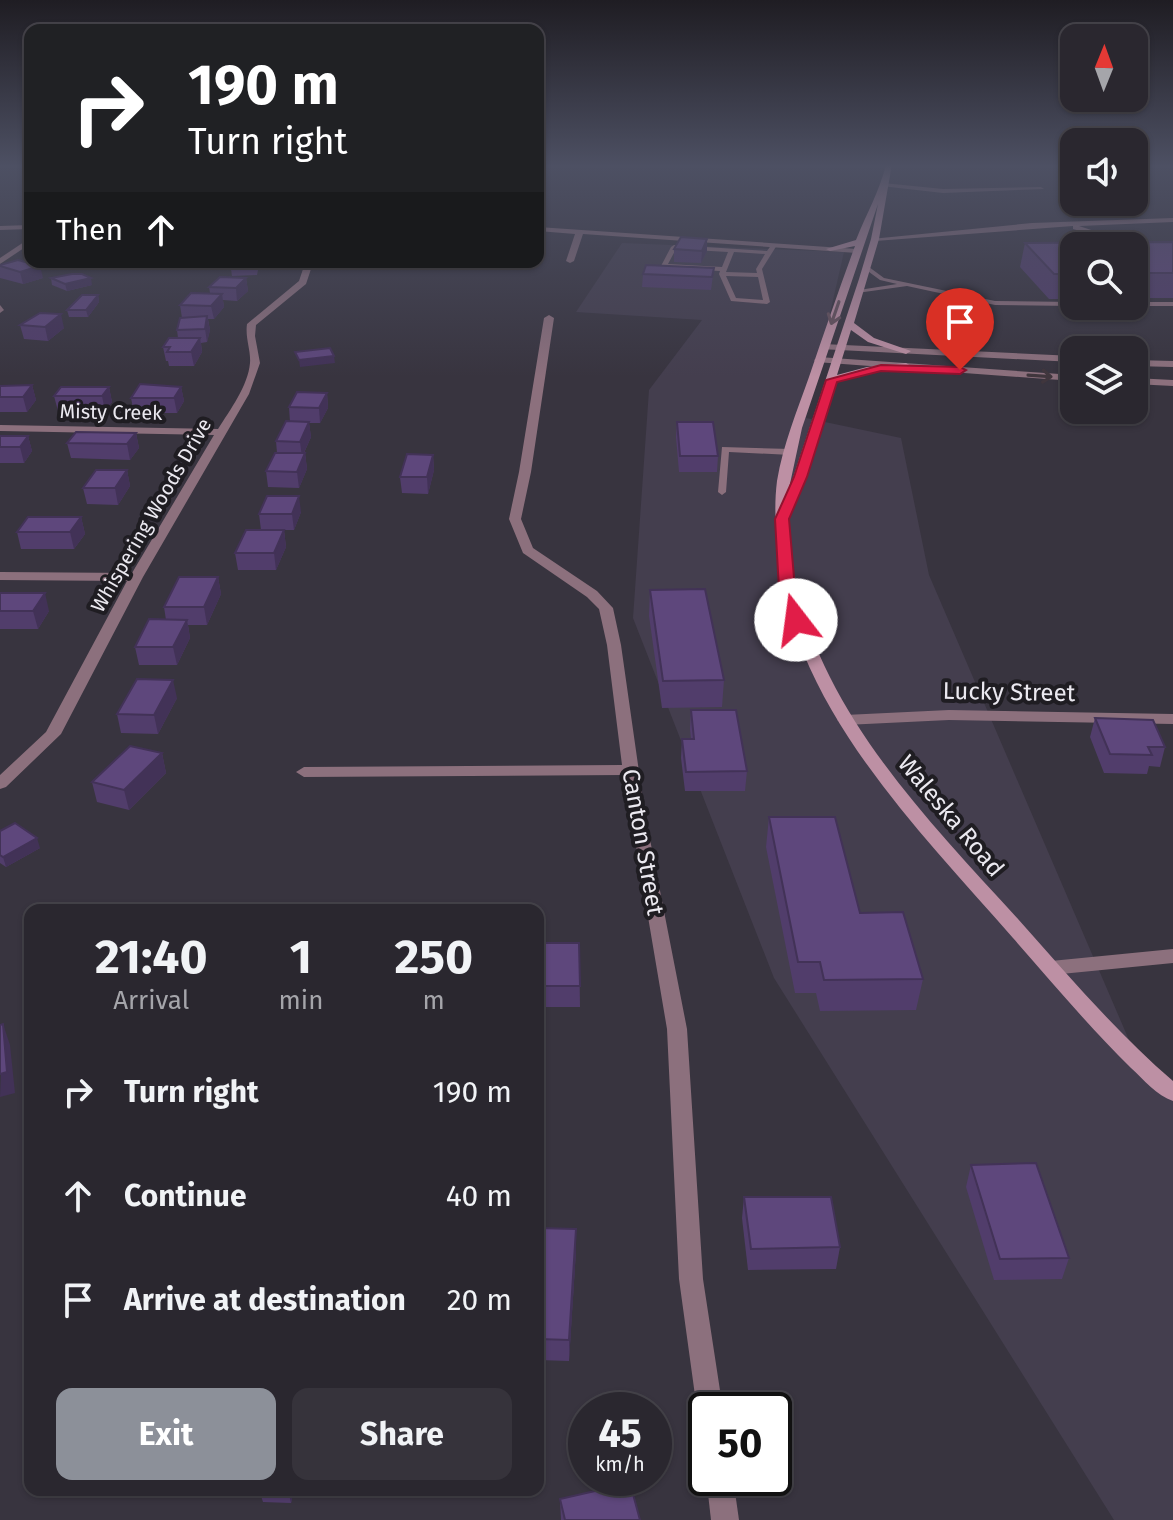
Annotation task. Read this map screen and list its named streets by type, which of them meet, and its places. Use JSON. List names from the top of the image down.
{
  "streets": {
    "main road": ["Waleska Road"],
    "street": [
      "Misty Creek",
      "Whispering Woods Drive",
      "Lucky Street",
      "Canton Street"
    ]
  },
  "crossings": [
    ["Misty Creek", "Whispering Woods Drive"],
    ["Lucky Street", "Waleska Road"]
  ],
  "north": "top",
  "page": {
    "turn": ["190 m", "Turn right"],
    "then": "Then",
    "eta": [
      "21:40",
      "Arrival",
      "1",
      "min",
      "250",
      "m"
    ],
    "list": [
      {
        "name": "Turn right",
        "value": "190 m"
      },
      {
        "name": "Continue",
        "value": "40 m"
      },
      {
        "name": "Arrive at destination",
        "value": "20 m"
      }
    ],
    "buttons": ["Exit", "Share"],
    "speed": "45 km/h",
    "limit": "50"
  }
}
